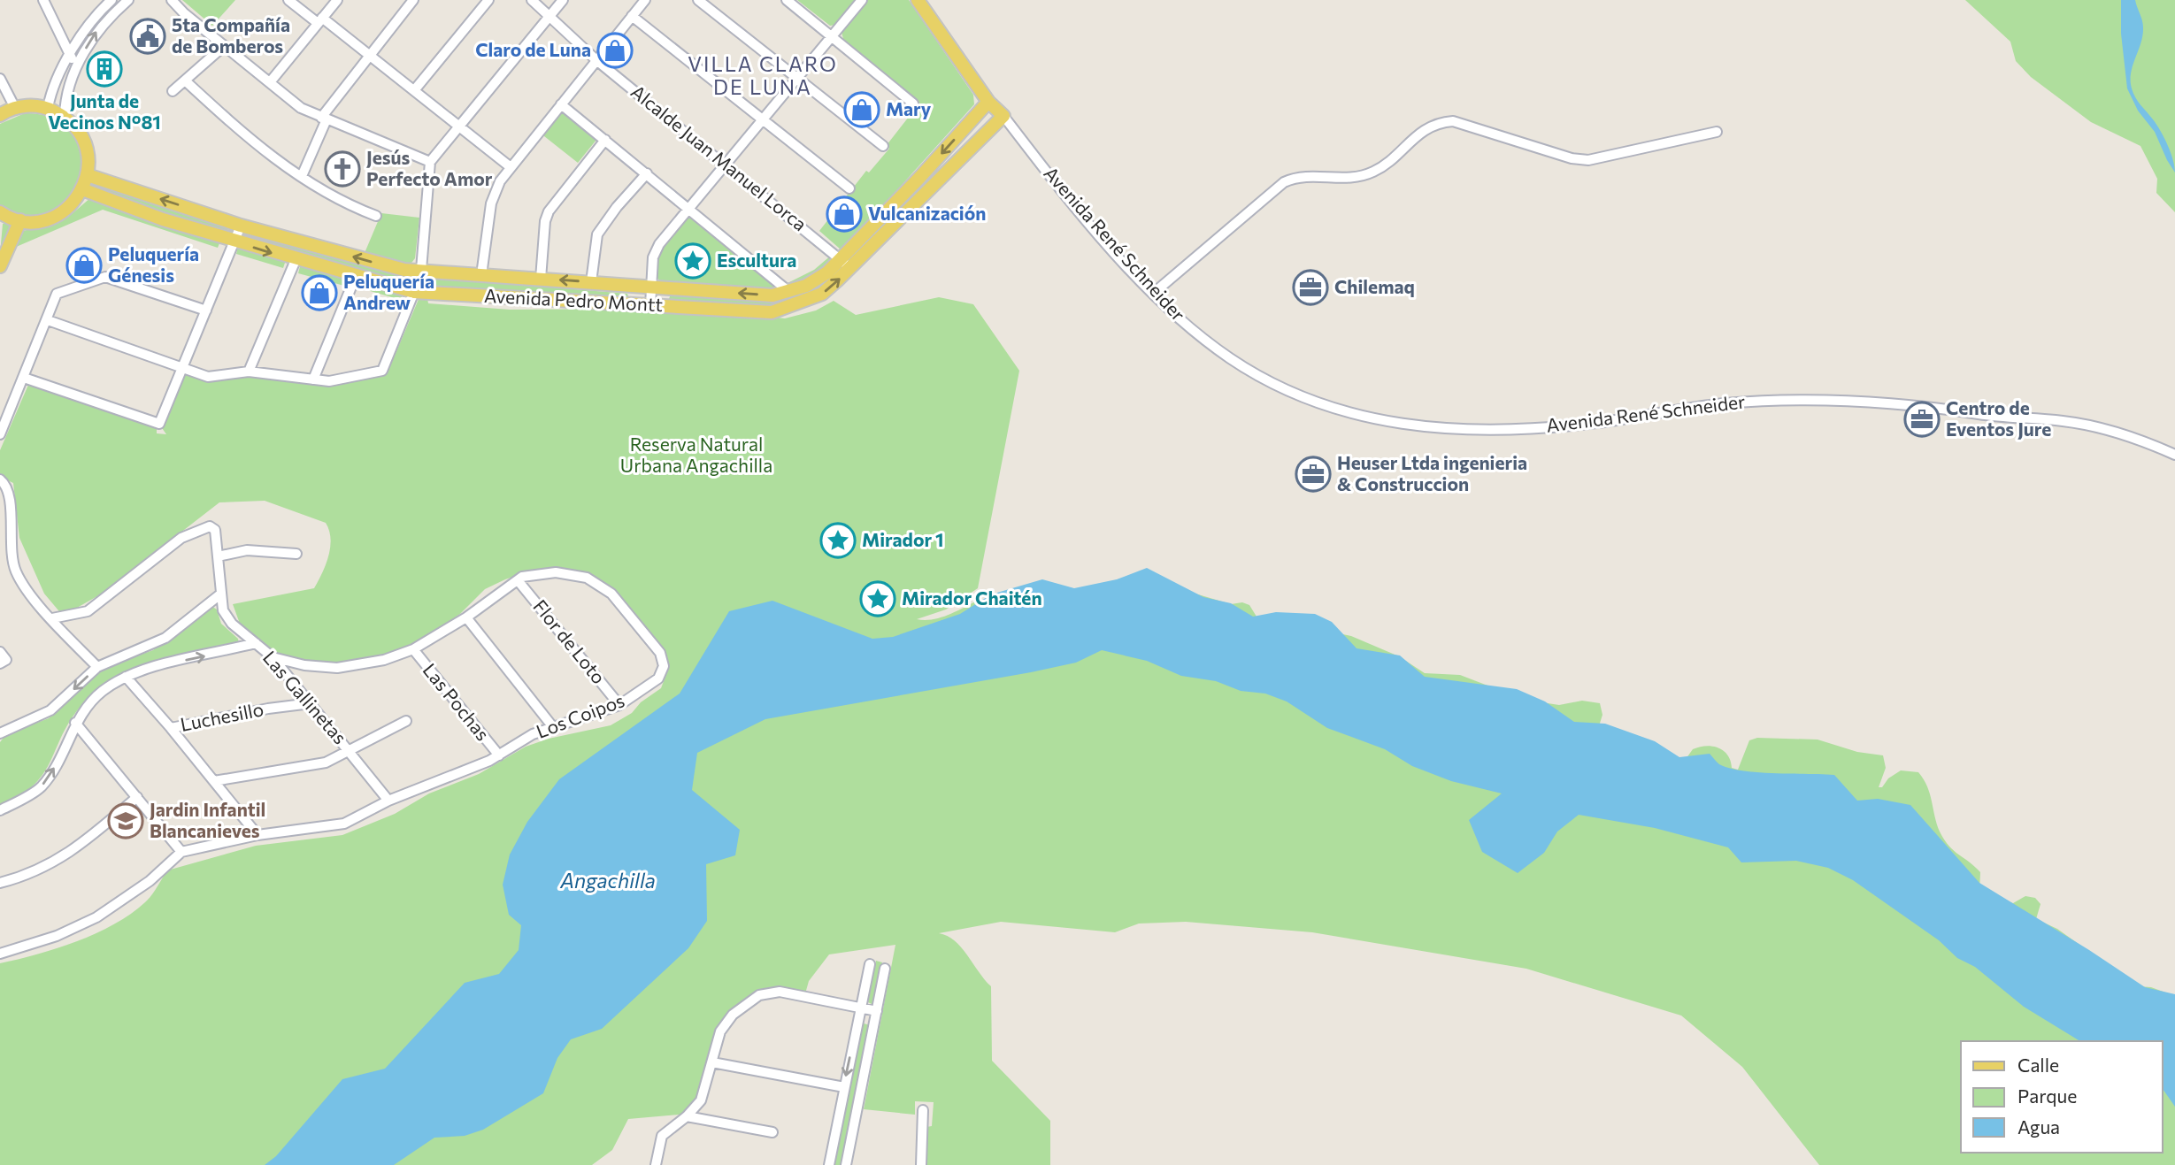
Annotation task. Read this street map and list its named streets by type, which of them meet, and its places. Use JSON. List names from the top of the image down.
{
  "streets": {
    "main road": ["Avenida René Schneider", "Avenida Pedro Montt"],
    "street": [
      "Alcalde Juan Manuel Lorca",
      "Flor de Loto",
      "Las Gallinetas",
      "Las Pochas",
      "Los Coipos",
      "Luchesillo"
    ]
  },
  "crossings": [
    ["Alcalde Juan Manuel Lorca", "Avenida Pedro Montt"],
    ["Avenida René Schneider", "Avenida Pedro Montt"],
    ["Flor de Loto", "Los Coipos"],
    ["Las Gallinetas", "Los Coipos"],
    ["Las Gallinetas", "Luchesillo"],
    ["Las Pochas", "Los Coipos"]
  ],
  "districts": ["VILLA CLARO DE LUNA"],
  "water": ["Angachilla"],
  "parks": ["Reserva Natural Urbana Angachilla"],
  "places": {
    "public building": ["5ta Compañía de Bomberos"],
    "shop": [
      "Claro de Luna",
      "Mary",
      "Vulcanización",
      "Peluquería Génesis",
      "Peluquería Andrew"
    ],
    "building": ["Junta de Vecinos N°81"],
    "church": ["Jesús Perfecto Amor"],
    "place": ["Escultura", "Mirador 1", "Mirador Chaitén"],
    "office": ["Chilemaq", "Centro de Eventos Jure", "Heuser Ltda ingenieria & Construccion"],
    "school or university": ["Jardin Infantil Blancanieves"]
  },
  "legend": ["Calle", "Parque", "Agua"]
}
